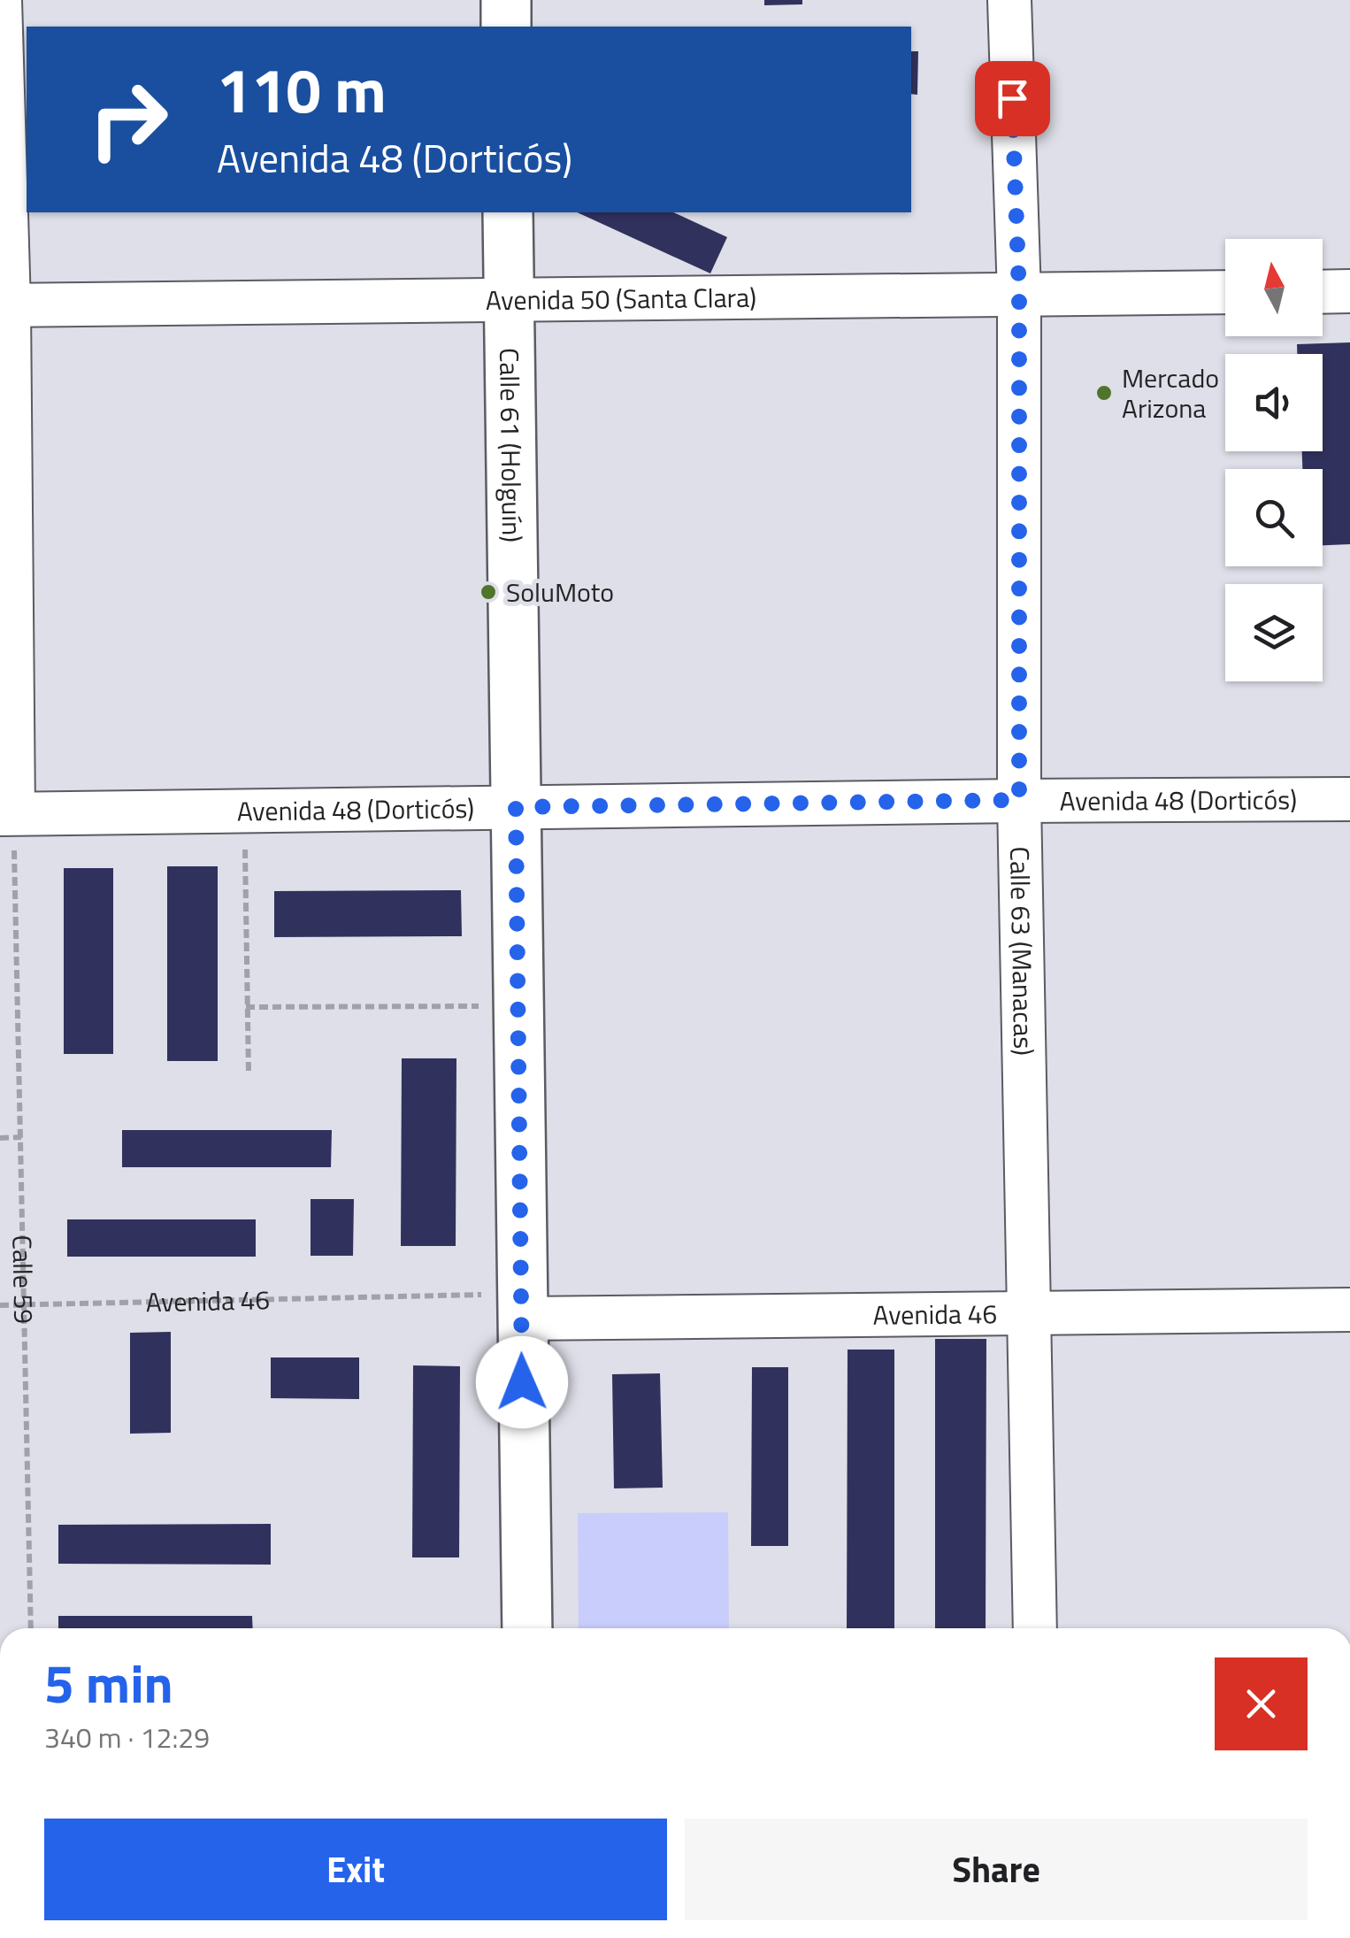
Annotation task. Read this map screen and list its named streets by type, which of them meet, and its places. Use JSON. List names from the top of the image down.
{
  "streets": {
    "street": [
      "Avenida 50 (Santa Clara)",
      "Calle 61 (Holguín)",
      "Avenida 48 (Dorticós)",
      "Calle 63 (Manacas)",
      "Avenida 46"
    ],
    "path": ["Calle 59"]
  },
  "crossings": [
    ["Avenida 50 (Santa Clara)", "Calle 61 (Holguín)"],
    ["Avenida 50 (Santa Clara)", "Calle 63 (Manacas)"],
    ["Calle 61 (Holguín)", "Avenida 48 (Dorticós)"],
    ["Calle 61 (Holguín)", "Avenida 46"],
    ["Avenida 48 (Dorticós)", "Calle 63 (Manacas)"],
    ["Avenida 48 (Dorticós)", "Calle 59"],
    ["Calle 63 (Manacas)", "Avenida 46"],
    ["Calle 59", "Avenida 46"]
  ],
  "places": ["Mercado Arizona", "SoluMoto"],
  "north": "top",
  "page": {
    "turn": ["110 m", "Avenida 48 (Dorticós)"],
    "heading": ["5 min", "340 m · 12:29"],
    "buttons": ["Exit", "Share"]
  }
}
